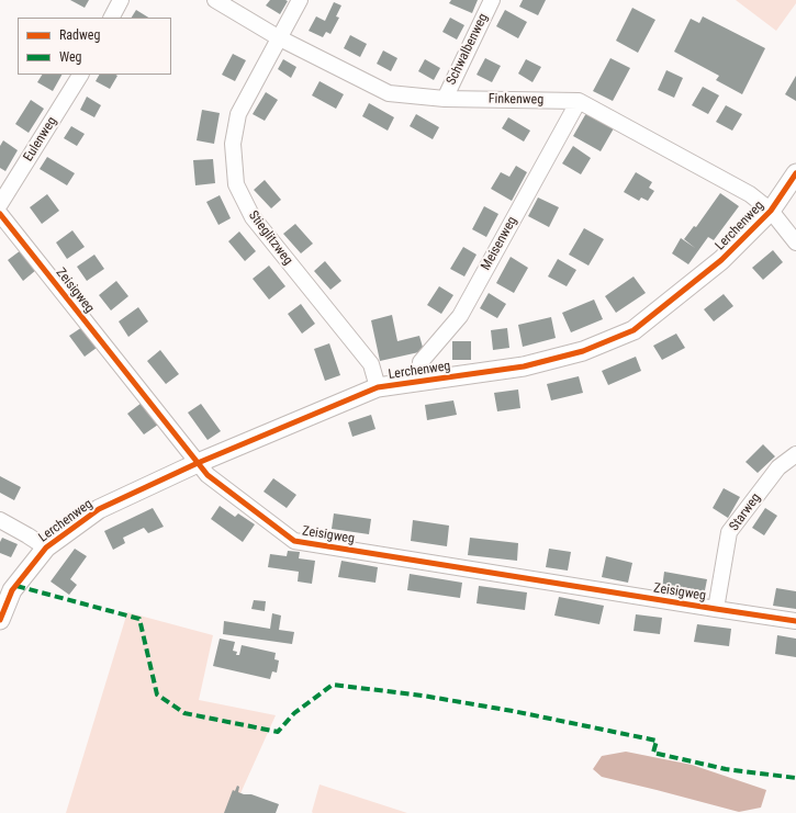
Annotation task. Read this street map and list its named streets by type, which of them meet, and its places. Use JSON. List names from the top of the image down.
{
  "streets": {
    "street": [
      "Schwalbenweg",
      "Finkenweg",
      "Eulenweg",
      "Lerchenweg",
      "Stieglitzweg",
      "Meisenweg",
      "Zeisigweg",
      "Starweg"
    ]
  },
  "crossings": [
    ["Schwalbenweg", "Finkenweg"],
    ["Finkenweg", "Lerchenweg"],
    ["Finkenweg", "Stieglitzweg"],
    ["Finkenweg", "Meisenweg"],
    ["Lerchenweg", "Stieglitzweg"],
    ["Lerchenweg", "Meisenweg"],
    ["Lerchenweg", "Zeisigweg"],
    ["Zeisigweg", "Starweg"]
  ],
  "legend": ["Radweg", "Weg"]
}
